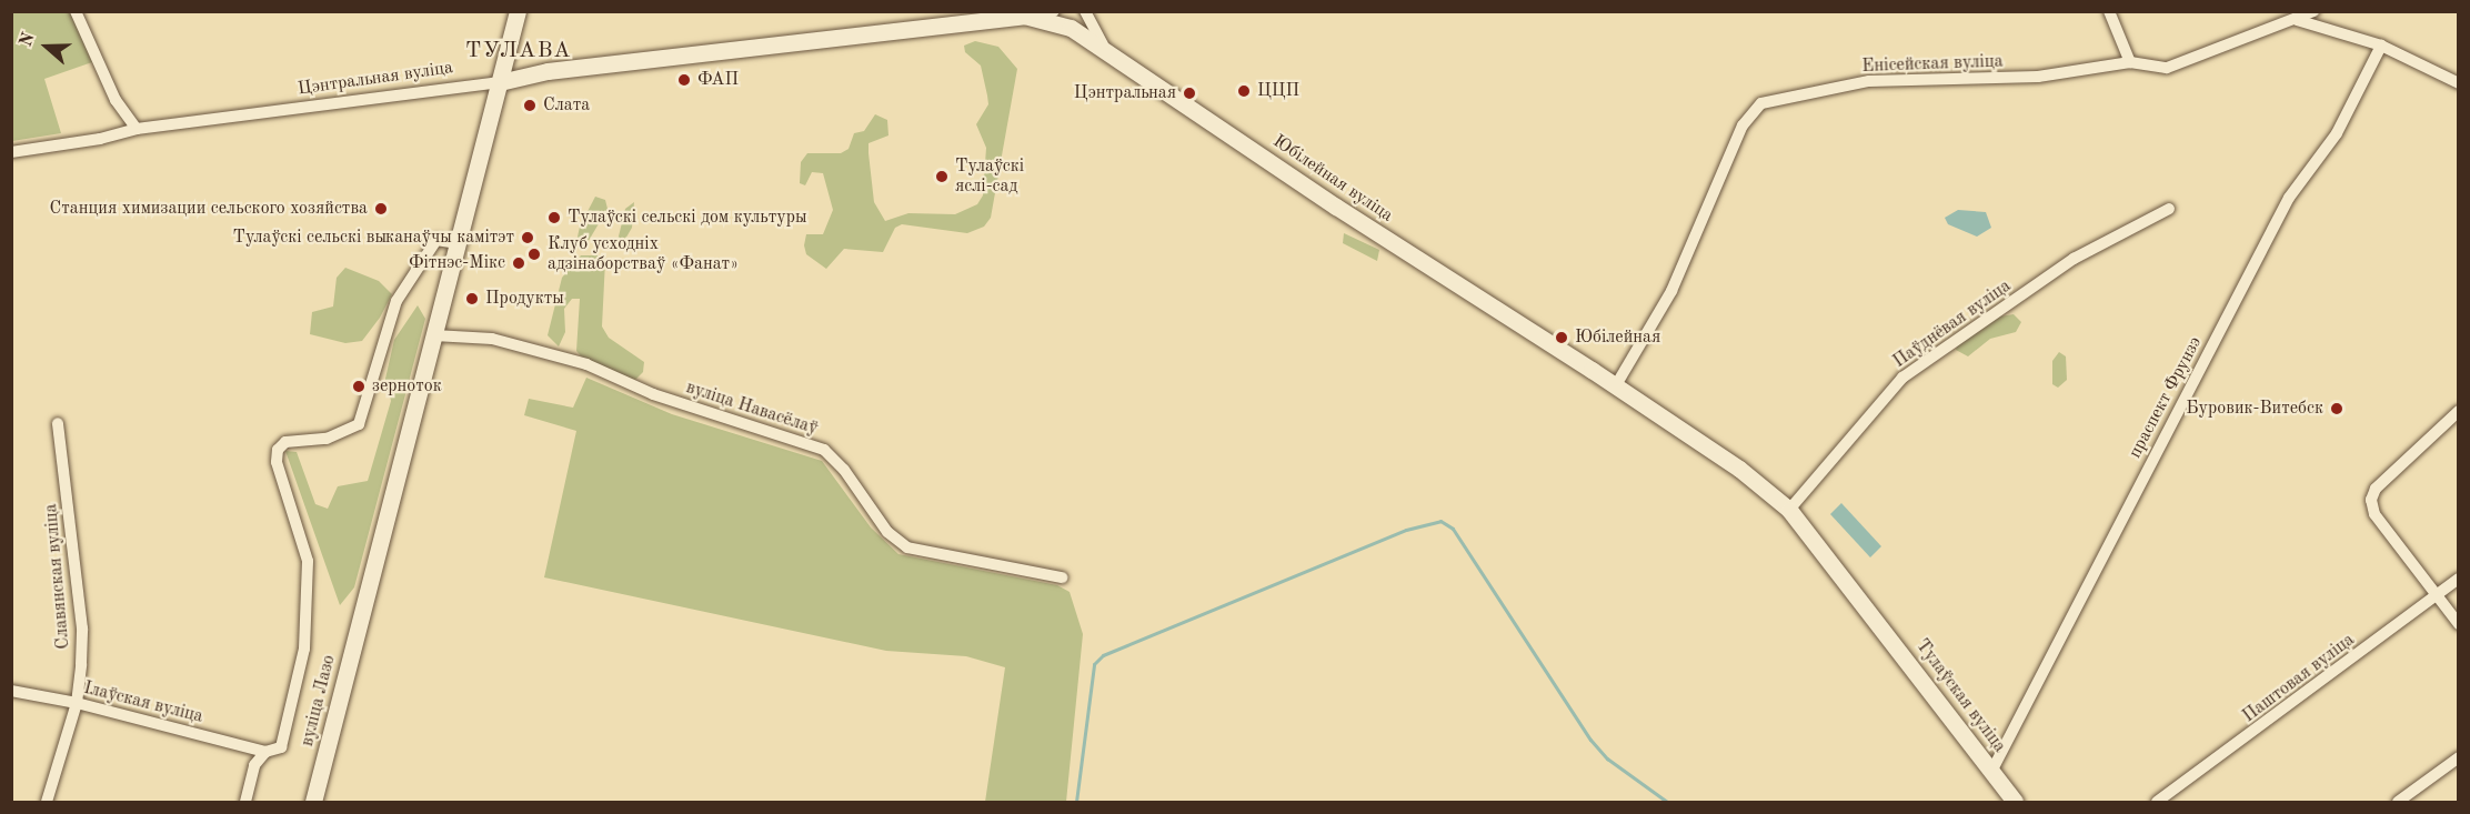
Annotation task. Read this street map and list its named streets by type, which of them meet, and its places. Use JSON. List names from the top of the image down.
{
  "streets": {
    "main road": [
      "Цэнтральная вуліца",
      "Юбілейная вуліца",
      "Тулаўская вуліца",
      "вуліца Лазо"
    ],
    "street": [
      "Енісейская вуліца",
      "Паўднёвая вуліца",
      "праспект Фрунзэ",
      "вуліца Навасёлаў",
      "Славянская вуліца",
      "Паштовая вуліца",
      "Ілаўская вуліца"
    ]
  },
  "crossings": [
    ["Енісейская вуліца", "Юбілейная вуліца"],
    ["Цэнтральная вуліца", "Юбілейная вуліца"],
    ["Цэнтральная вуліца", "вуліца Лазо"],
    ["Юбілейная вуліца", "Паўднёвая вуліца"],
    ["Юбілейная вуліца", "Тулаўская вуліца"],
    ["Паўднёвая вуліца", "Тулаўская вуліца"],
    ["праспект Фрунзэ", "Тулаўская вуліца"],
    ["вуліца Навасёлаў", "вуліца Лазо"],
    ["Славянская вуліца", "Ілаўская вуліца"]
  ],
  "districts": ["ТУЛАВА"],
  "places": [
    "ФАП",
    "ЦЦП",
    "Цэнтральная",
    "Слата",
    "Тулаўскі яслі-сад",
    "Станция химизации сельского хозяйства",
    "Тулаўскі сельскі дом культуры",
    "Тулаўскі сельскі выканаўчы камітэт",
    "Клуб усходніх адзінаборстваў «Фанат»",
    "Фітнэс-Мікс",
    "Продукты",
    "Юбілейная",
    "зерноток",
    "Буровик-Витебск"
  ],
  "north": "left"
}
